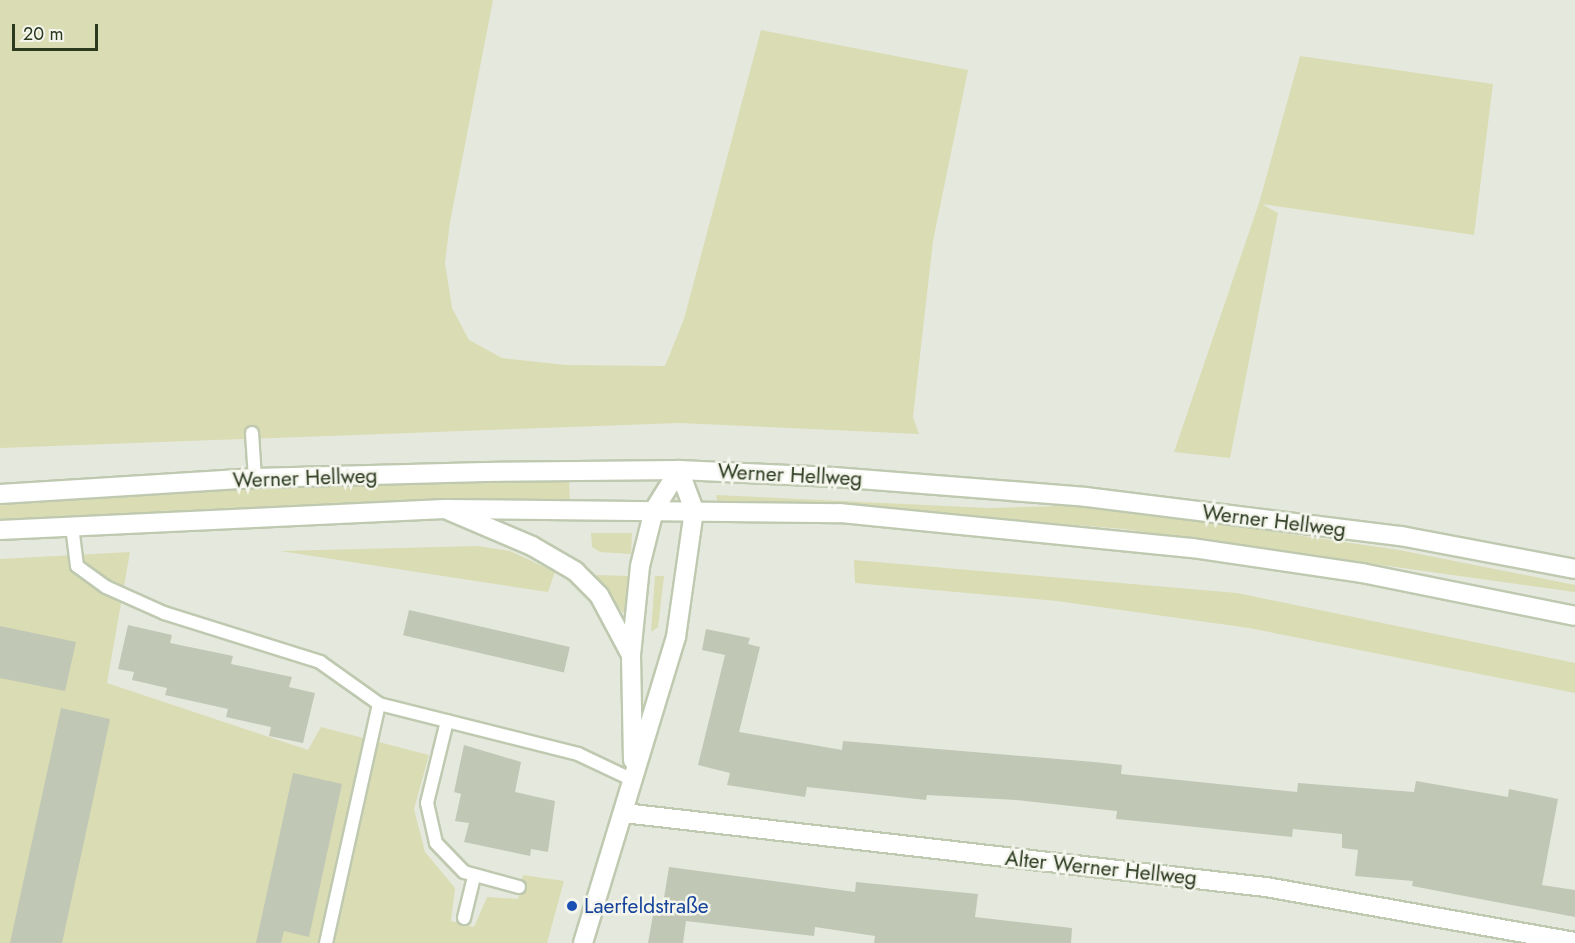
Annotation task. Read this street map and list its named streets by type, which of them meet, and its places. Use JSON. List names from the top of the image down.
{
  "streets": {
    "main road": ["Werner Hellweg", "Alter Werner Hellweg"]
  },
  "places": ["Laerfeldstraße"],
  "scale_bar": "20 m"
}
